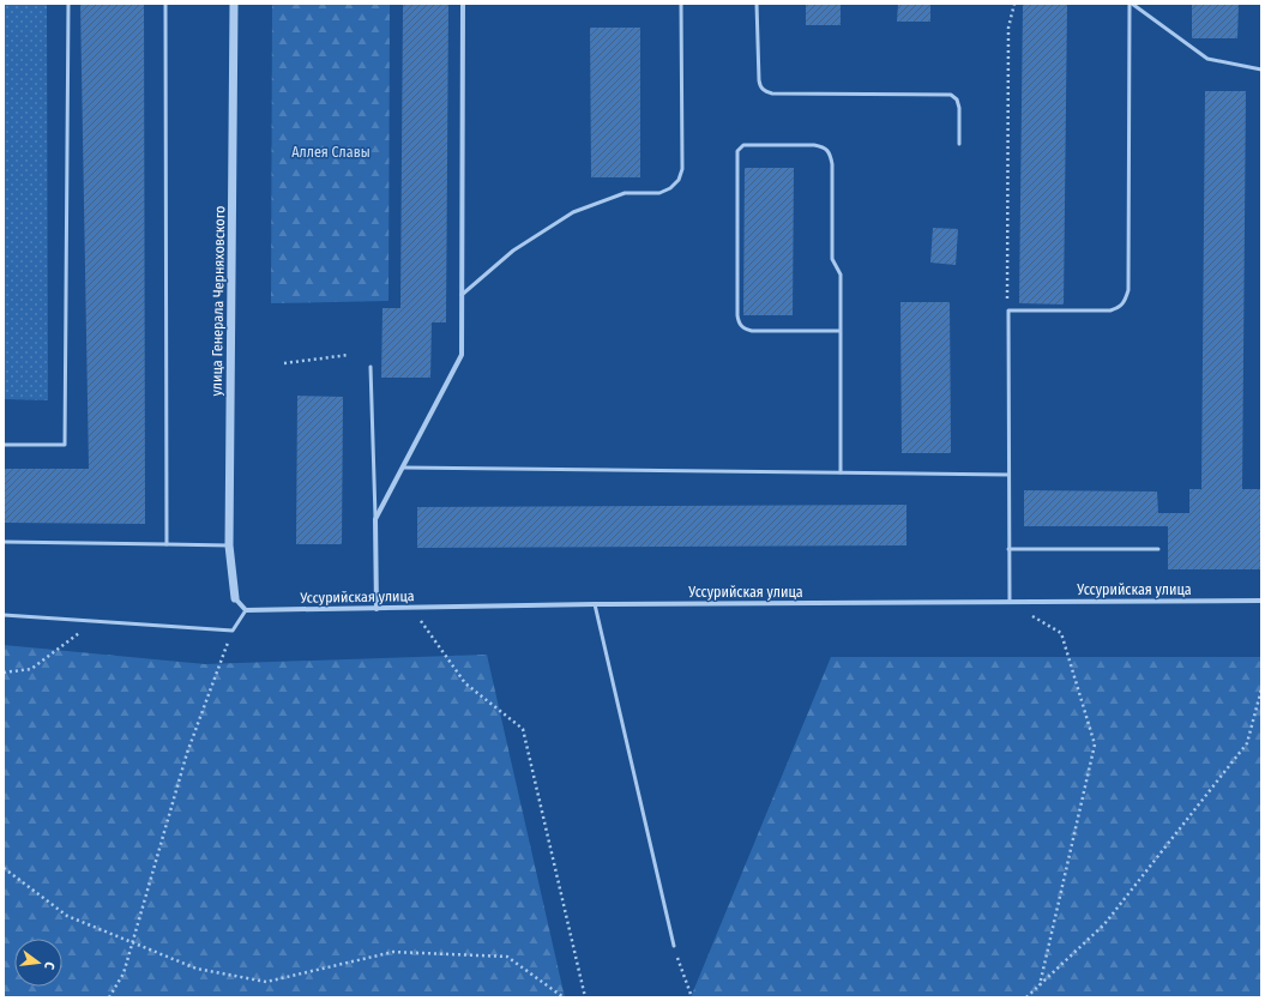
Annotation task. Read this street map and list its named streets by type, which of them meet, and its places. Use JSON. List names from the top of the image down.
{
  "streets": {
    "street": ["улица Генерала Черняховского", "Уссурийская улица"]
  },
  "parks": ["Аллея Славы"],
  "north": "right"
}
